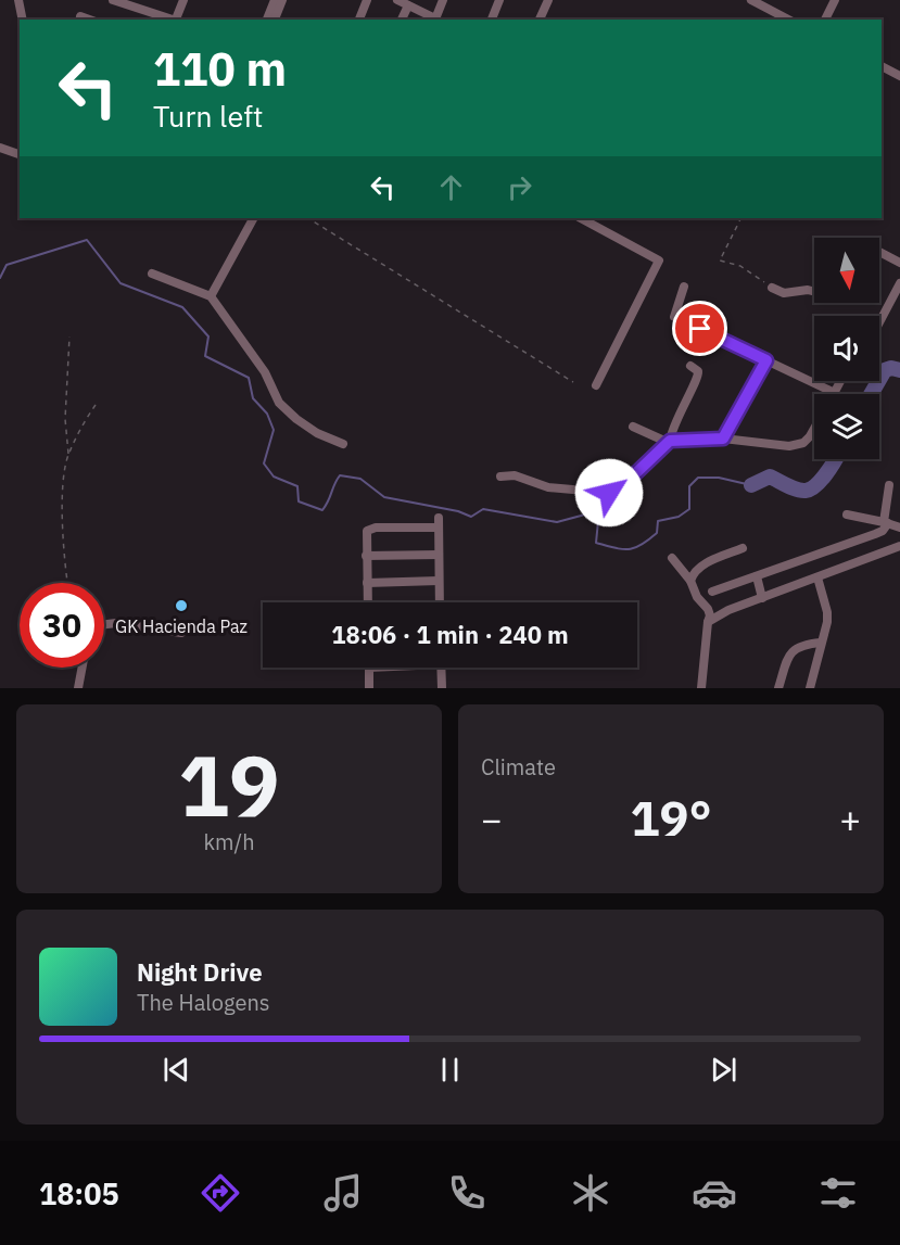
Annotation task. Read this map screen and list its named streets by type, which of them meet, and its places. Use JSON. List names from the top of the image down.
{
  "places": ["GK Hacienda Paz"],
  "north": "bottom",
  "page": {
    "turn": ["110 m", "Turn left"],
    "limit": "30",
    "trip": "18:06 · 1 min · 240 m",
    "tile": [
      ["19", "km/h"],
      "Climate"
    ],
    "heat": ["−", "19°", "+"],
    "song": ["Night Drive", "The Halogens"],
    "tabs": "18:05"
  }
}
